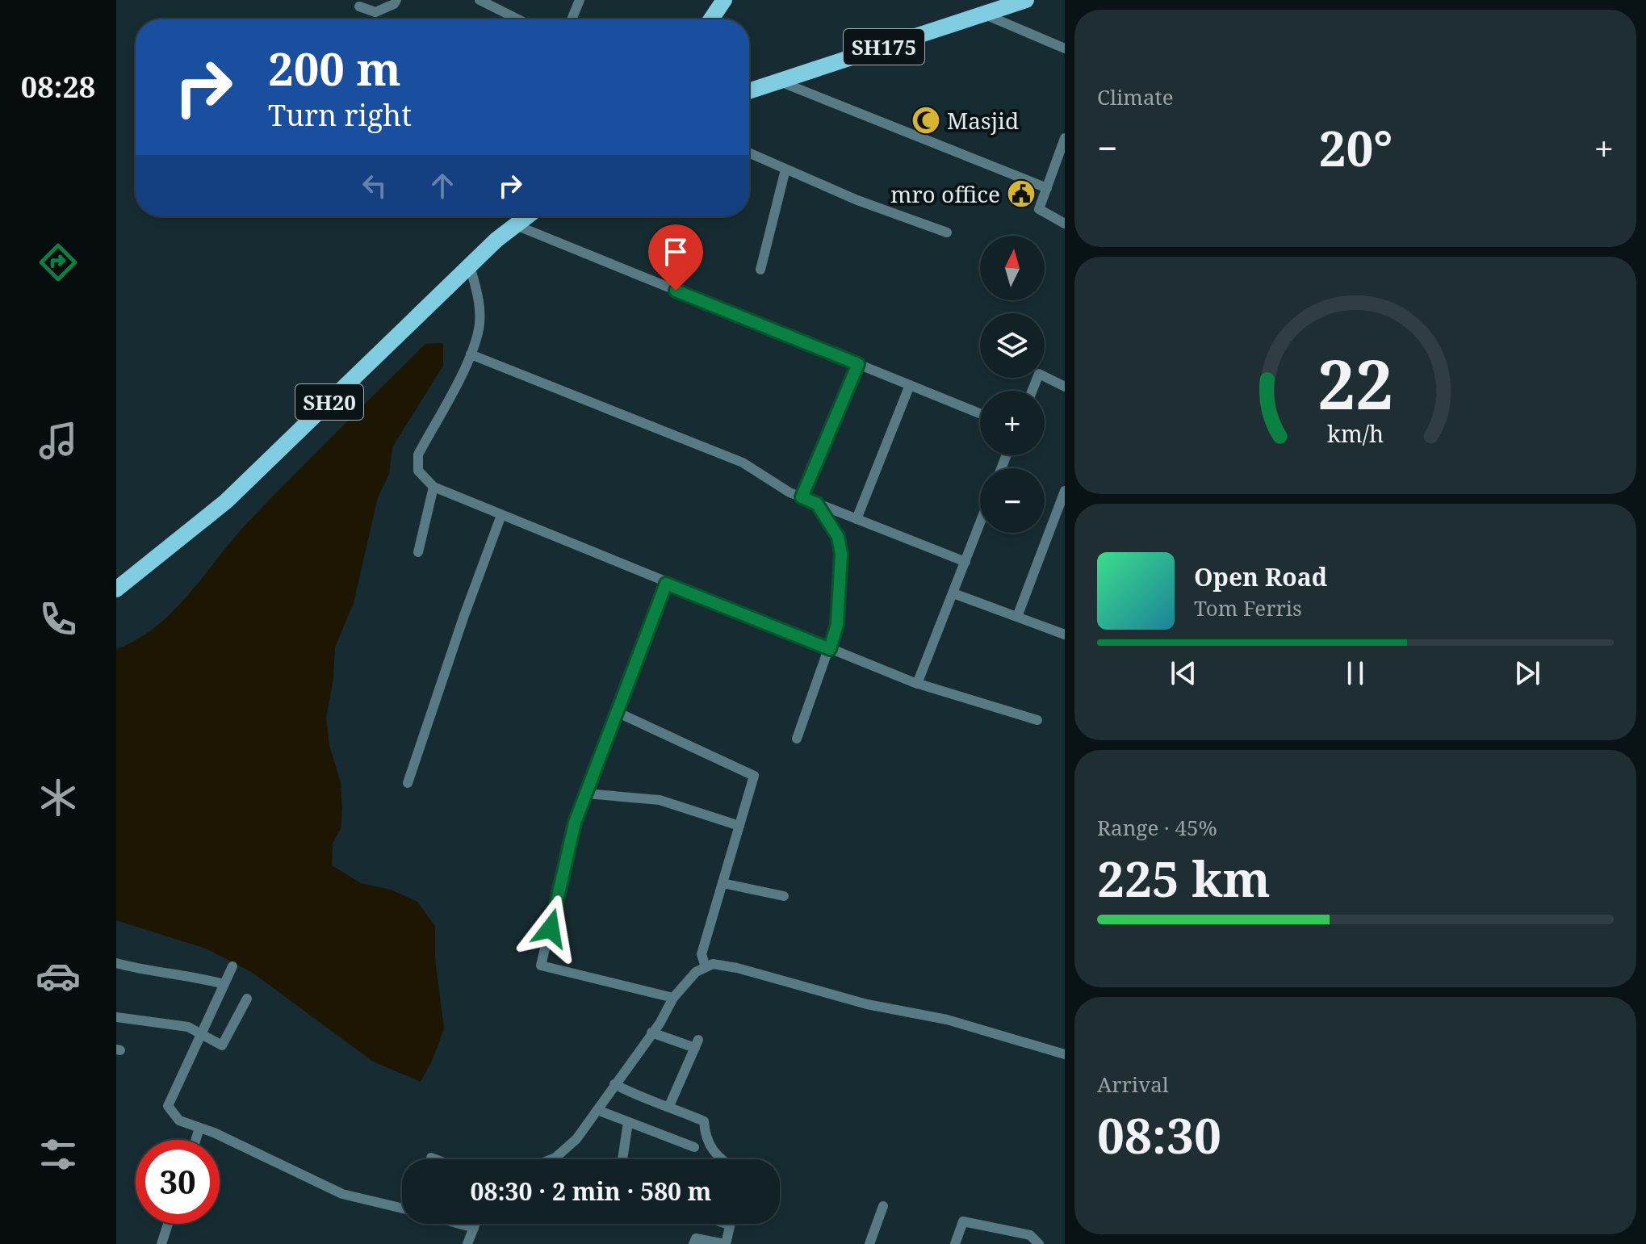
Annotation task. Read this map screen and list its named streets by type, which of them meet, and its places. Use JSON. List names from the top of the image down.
{
  "streets": {
    "main road": ["SH175", "SH20"]
  },
  "places": {
    "mosque": ["Masjid"],
    "public building": ["mro office"]
  },
  "north": "top",
  "page": {
    "tabs": "08:28",
    "tile": [
      "Climate",
      ["Range · 45%", "225 km"],
      ["Arrival", "08:30"]
    ],
    "turn": ["200 m", "Turn right"],
    "heat": ["−", "20°", "+"],
    "map_buttons": ["+", "−"],
    "song": ["Open Road", "Tom Ferris"],
    "limit": "30",
    "trip": "08:30 · 2 min · 580 m",
    "gauge": ["22", "km/h"]
  }
}
